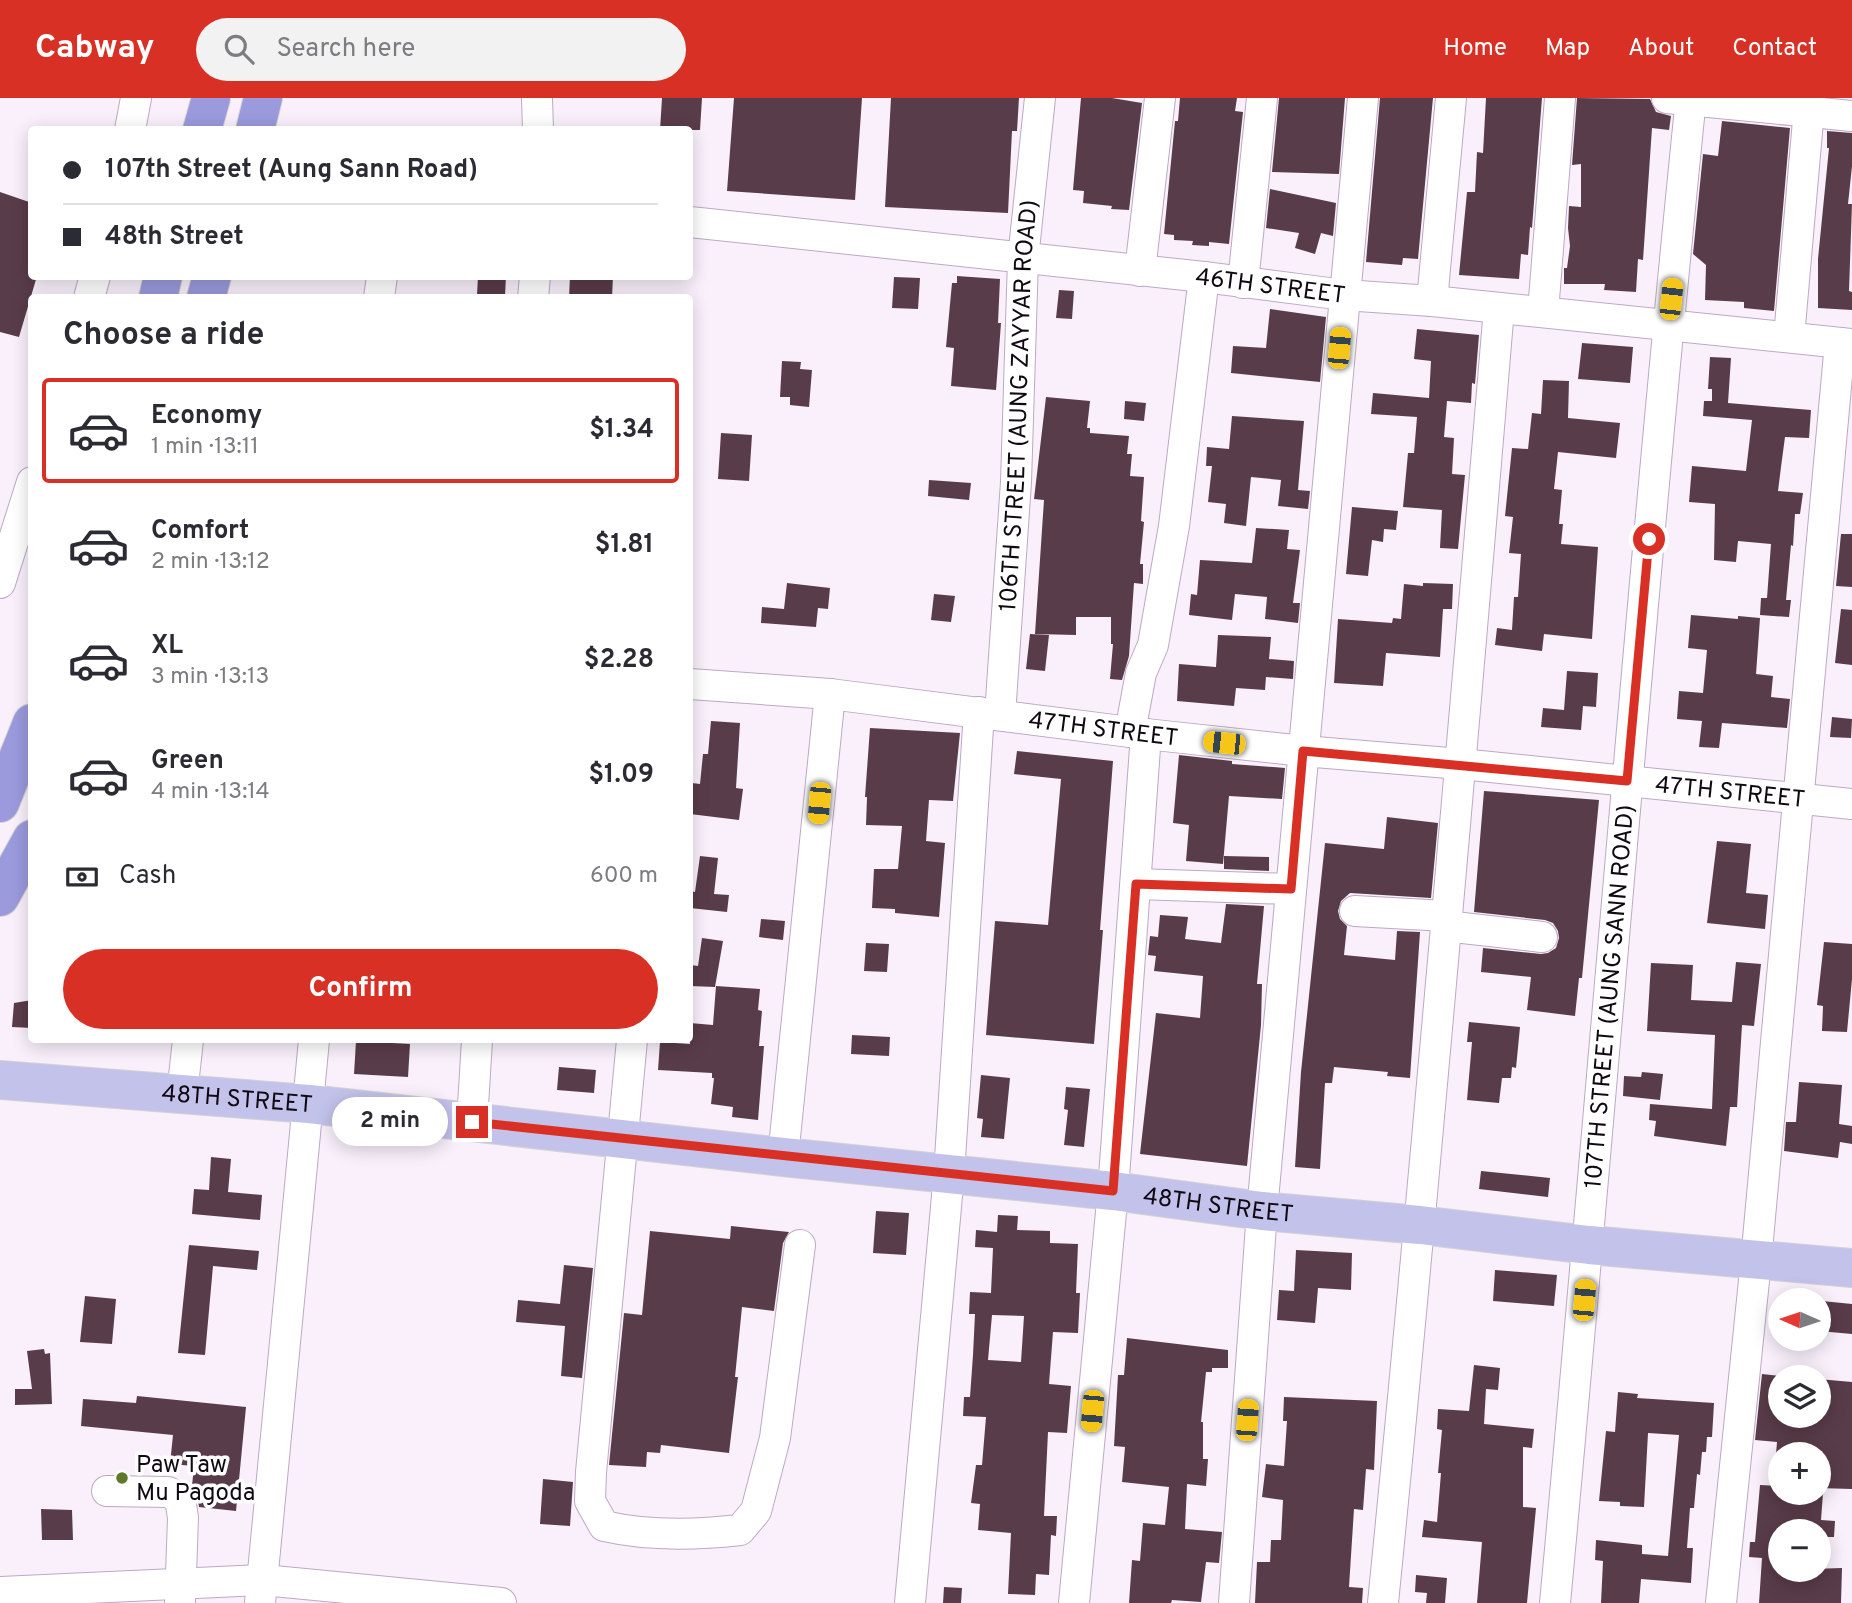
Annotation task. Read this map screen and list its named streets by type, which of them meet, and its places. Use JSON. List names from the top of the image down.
{
  "streets": {
    "main road": ["48TH STREET"],
    "street": [
      "46TH STREET",
      "106TH STREET (AUNG ZAYYAR ROAD)",
      "47TH STREET",
      "107TH STREET (AUNG SANN ROAD)"
    ]
  },
  "crossings": [
    ["46TH STREET", "106TH STREET (AUNG ZAYYAR ROAD)"],
    ["46TH STREET", "107TH STREET (AUNG SANN ROAD)"],
    ["106TH STREET (AUNG ZAYYAR ROAD)", "47TH STREET"],
    ["106TH STREET (AUNG ZAYYAR ROAD)", "48TH STREET"],
    ["47TH STREET", "107TH STREET (AUNG SANN ROAD)"],
    ["107TH STREET (AUNG SANN ROAD)", "48TH STREET"]
  ],
  "places": ["Paw Taw Mu Pagoda"],
  "north": "left",
  "page": {
    "header": "Cabway",
    "search": "Search here",
    "nav": [
      "Home",
      "Map",
      "About",
      "Contact"
    ],
    "banner": ["107th Street (Aung Sann Road)", "48th Street"],
    "heading": "Choose a ride",
    "list": [
      {
        "name": "Economy",
        "note": "1 min · 13:11",
        "value": "$1.34"
      },
      {
        "name": "Comfort",
        "note": "2 min · 13:12",
        "value": "$1.81"
      },
      {
        "name": "XL",
        "note": "3 min · 13:13",
        "value": "$2.28"
      },
      {
        "name": "Green",
        "note": "4 min · 13:14",
        "value": "$1.09"
      }
    ],
    "pay": ["Cash", "600 m"],
    "buttons": "Confirm",
    "bubble": "2 min",
    "map_buttons": ["+", "−"]
  }
}
